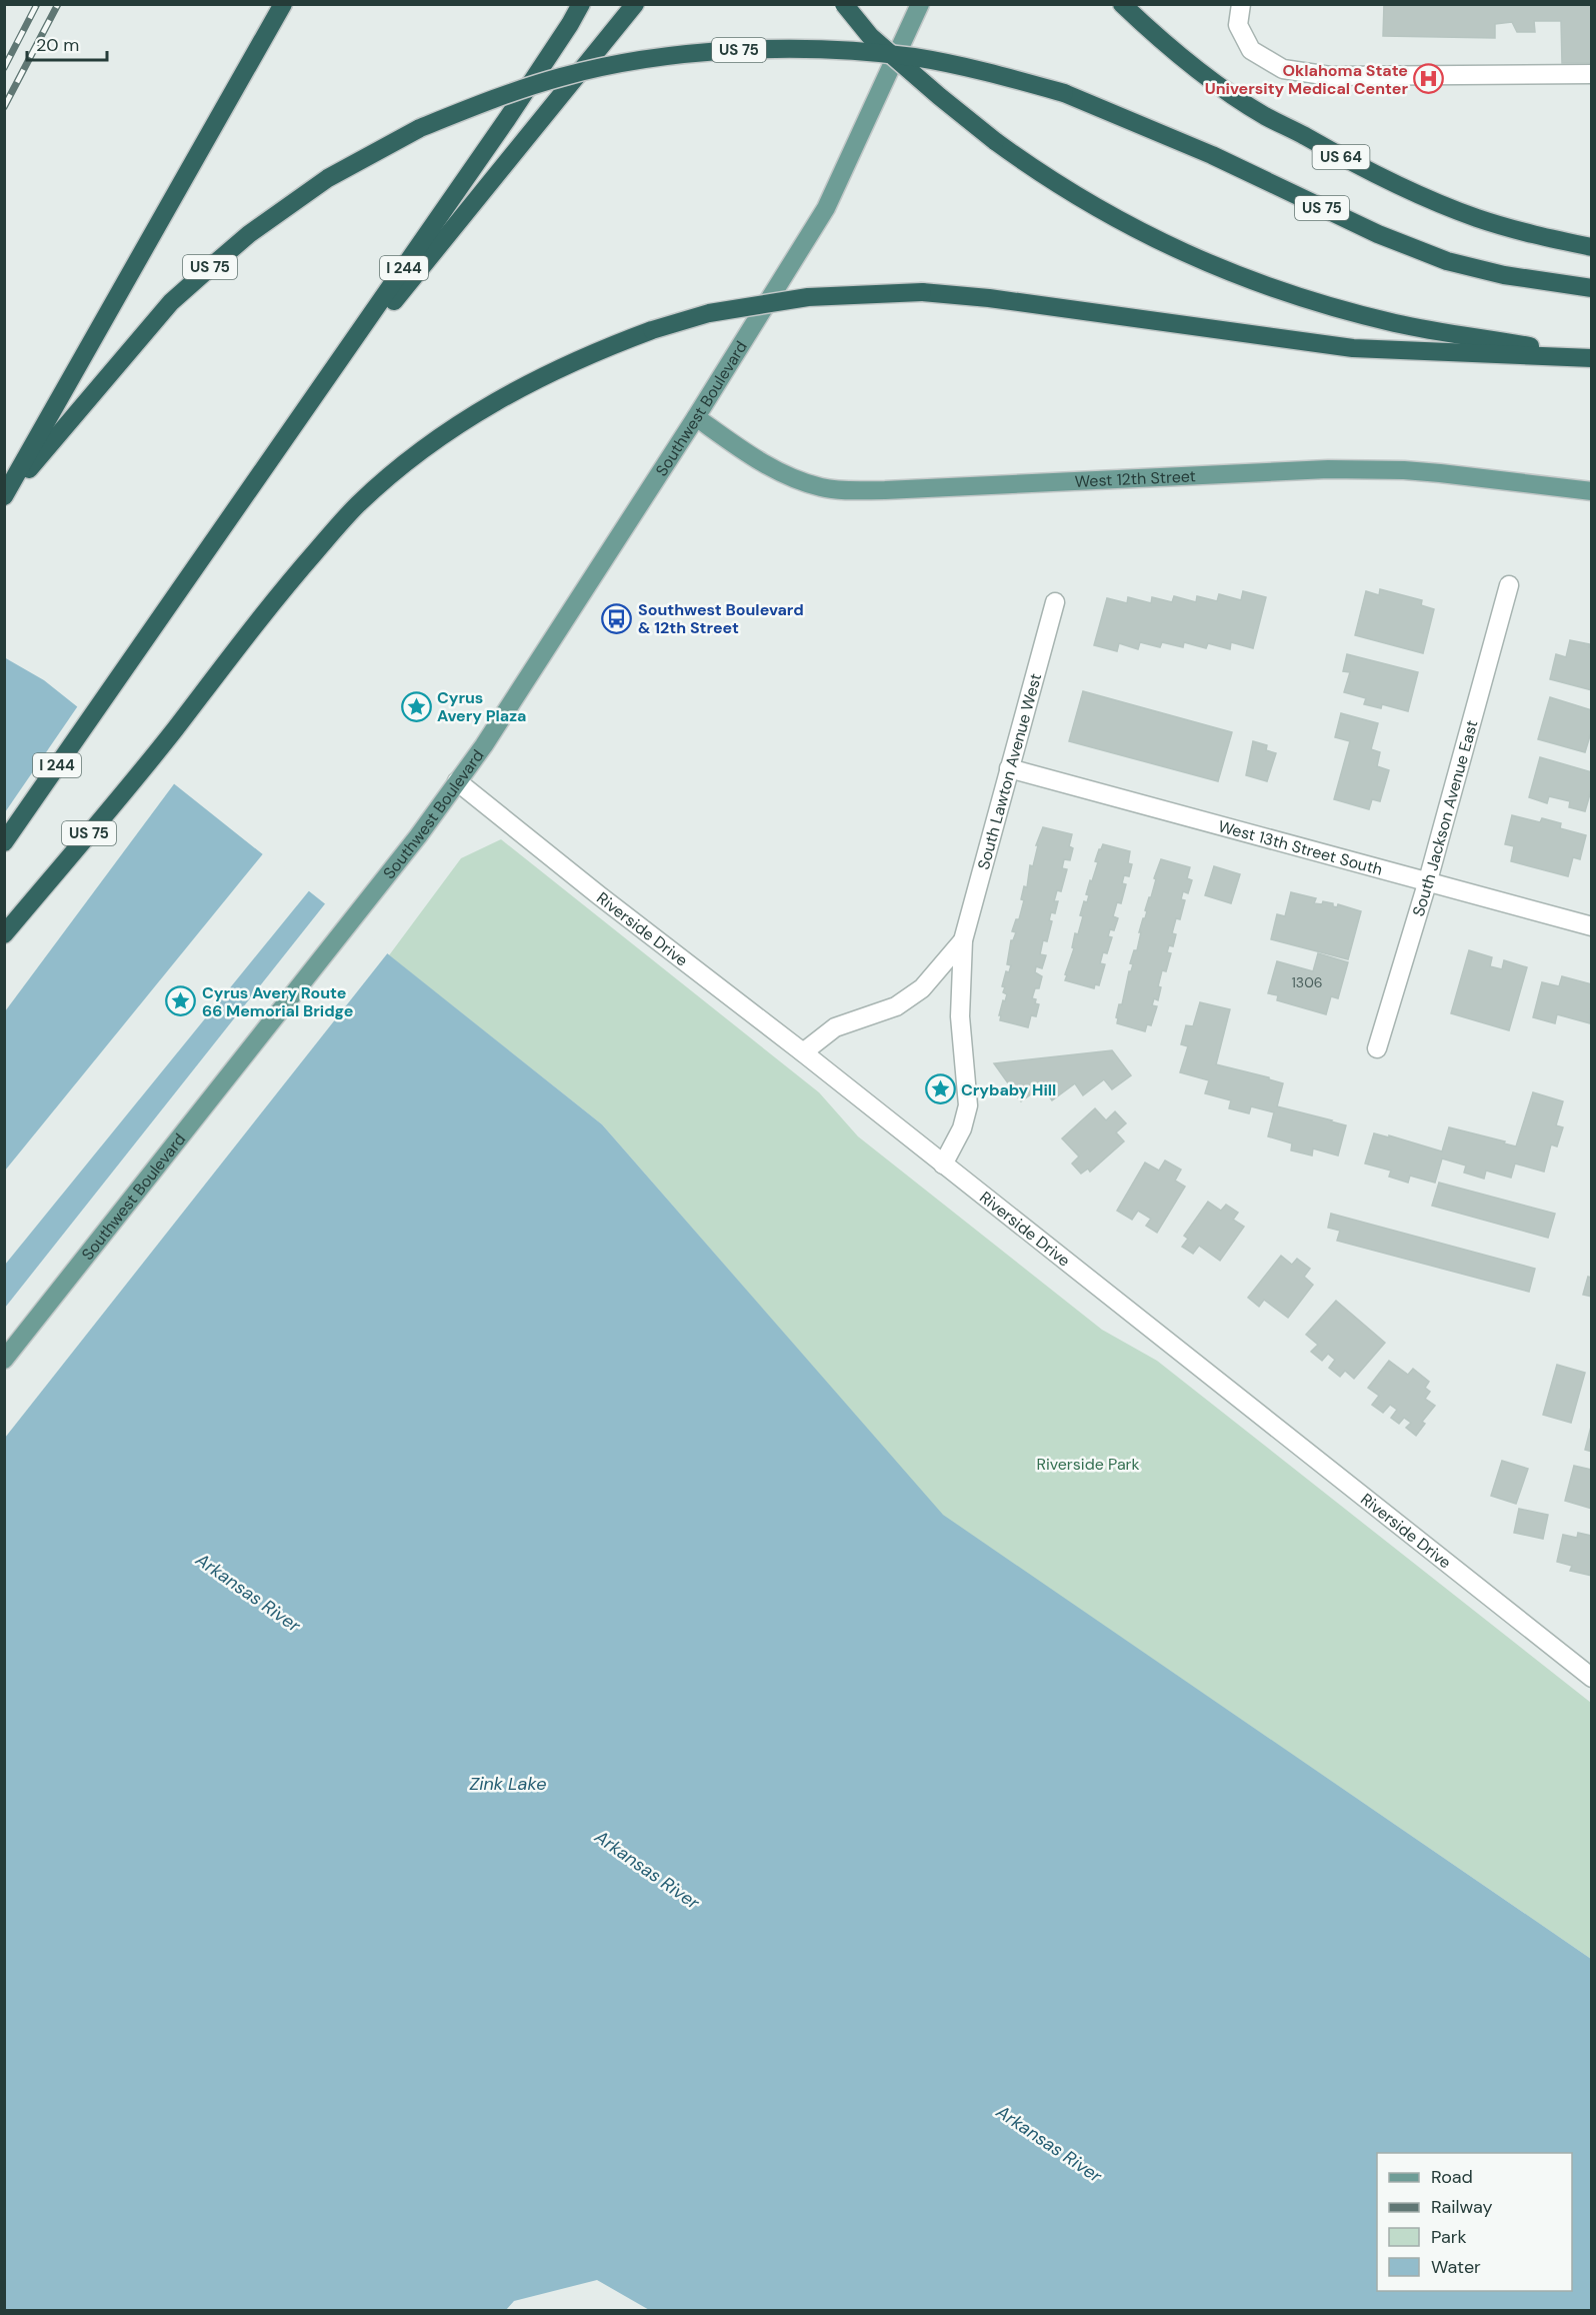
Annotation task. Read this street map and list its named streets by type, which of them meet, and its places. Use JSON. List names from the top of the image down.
{
  "streets": {
    "highway": ["US 75", "US 64", "I 244"],
    "main road": ["Southwest Boulevard", "West 12th Street"],
    "street": [
      "South Lawton Avenue West",
      "South Jackson Avenue East",
      "West 13th Street South",
      "Riverside Drive"
    ]
  },
  "crossings": [
    ["Southwest Boulevard", "West 12th Street"],
    ["Southwest Boulevard", "Riverside Drive"],
    ["South Lawton Avenue West", "West 13th Street South"],
    ["South Lawton Avenue West", "Riverside Drive"],
    ["South Jackson Avenue East", "West 13th Street South"]
  ],
  "water": ["Arkansas River", "Zink Lake"],
  "parks": ["Riverside Park"],
  "places": {
    "hospital": ["Oklahoma State University Medical Center"],
    "bus stop": ["Southwest Boulevard & 12th Street"],
    "place": ["Cyrus Avery Plaza", "Cyrus Avery Route 66 Memorial Bridge", "Crybaby Hill"]
  },
  "house_numbers": ["1306"],
  "legend": [
    "Road",
    "Railway",
    "Park",
    "Water"
  ],
  "scale_bar": "20 m"
}
